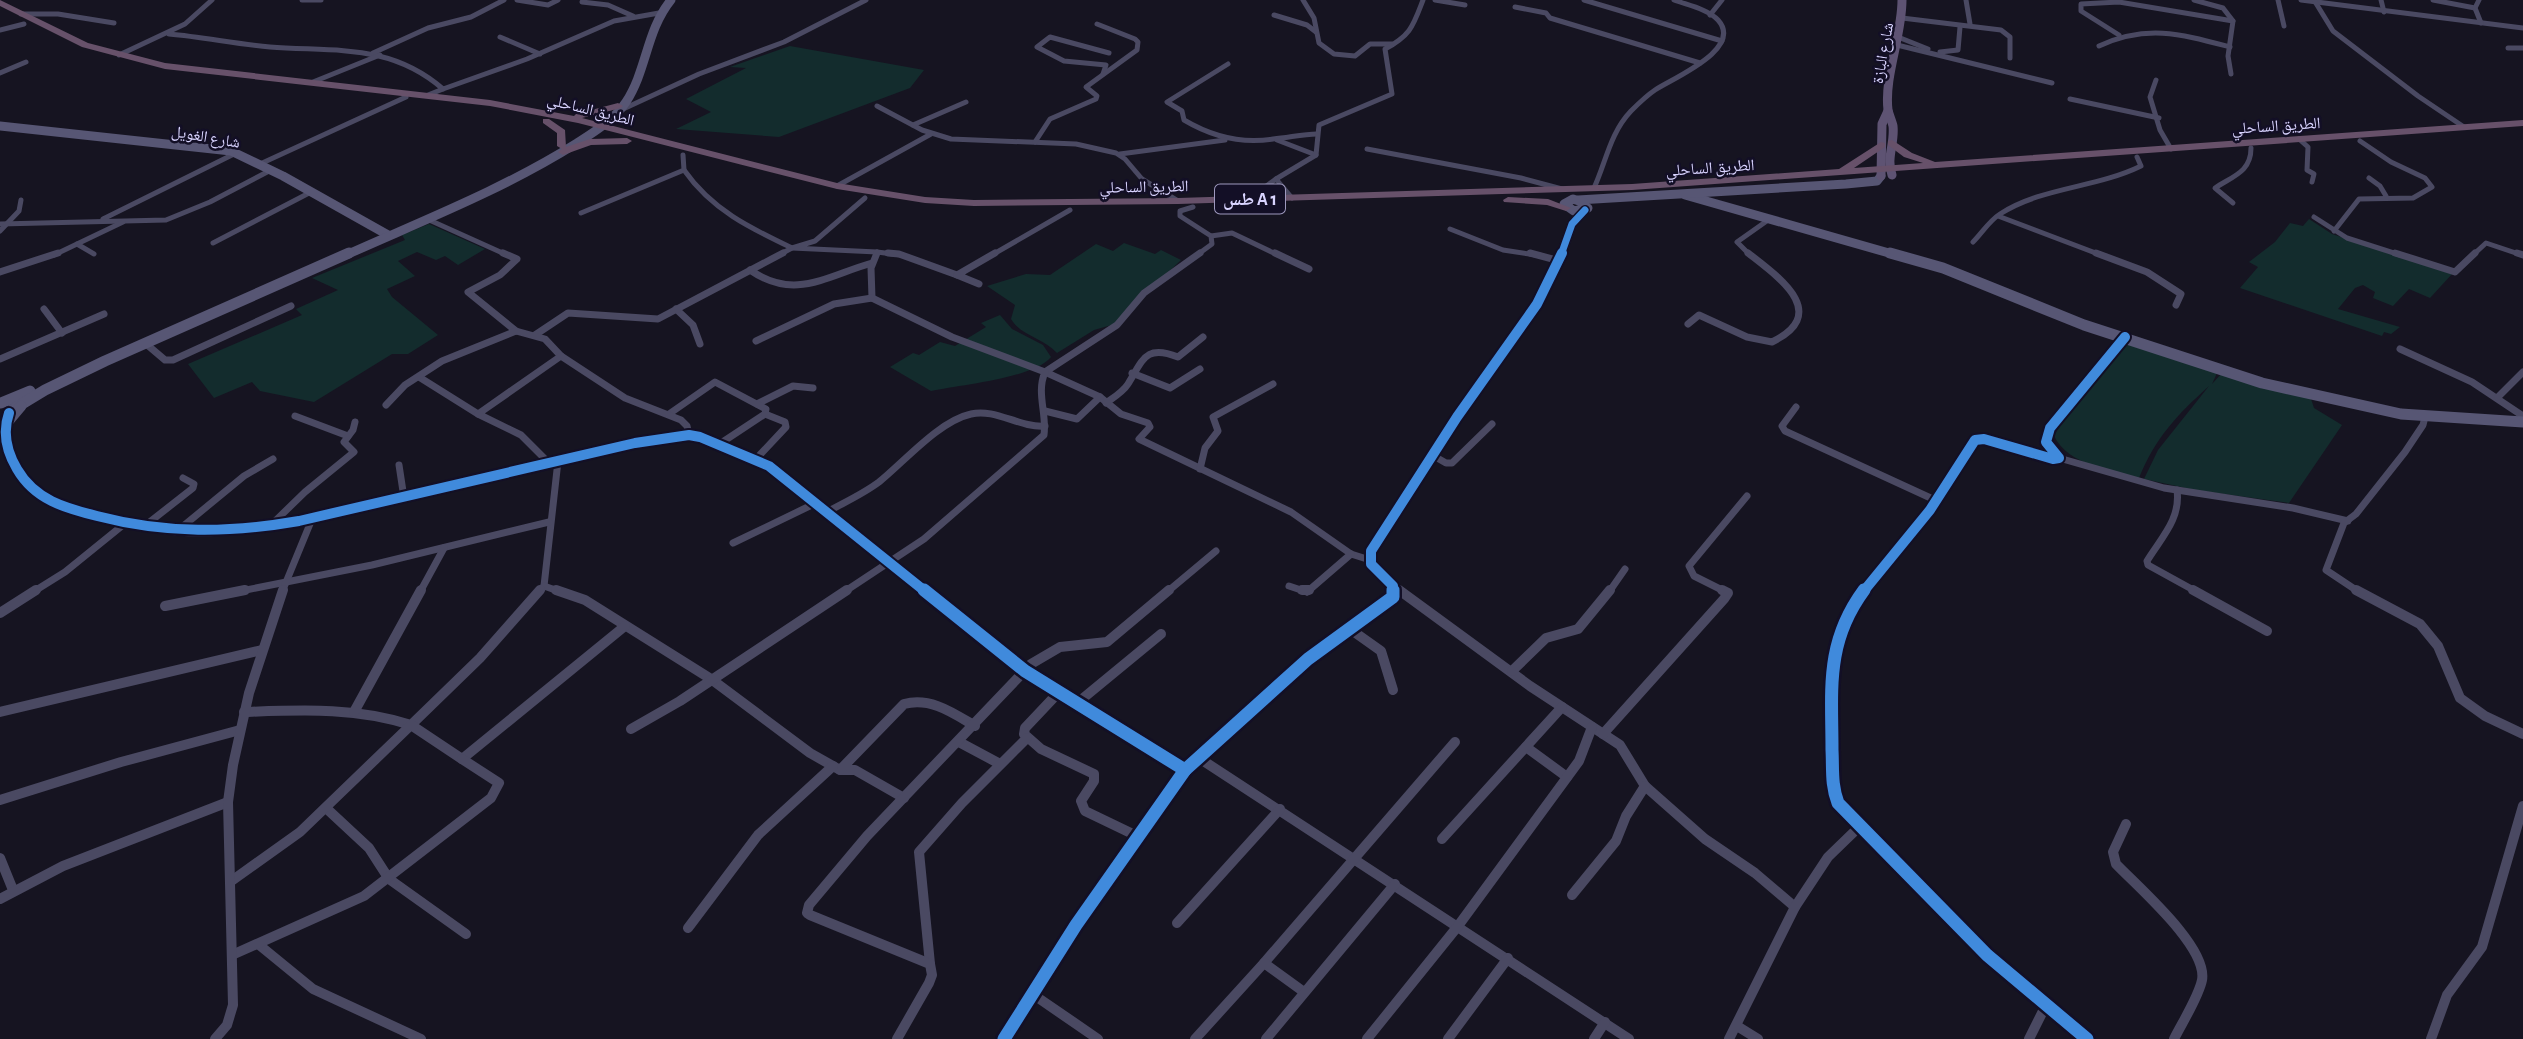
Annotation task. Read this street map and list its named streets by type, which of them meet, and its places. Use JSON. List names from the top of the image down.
{
  "streets": {
    "highway": ["الطريق الساحلي", "طس A 1"],
    "main road": ["شارع البازة"],
    "street": ["شارع الغويل"]
  },
  "crossings": [
    ["شارع البازة", "الطريق الساحلي"]
  ]
}
